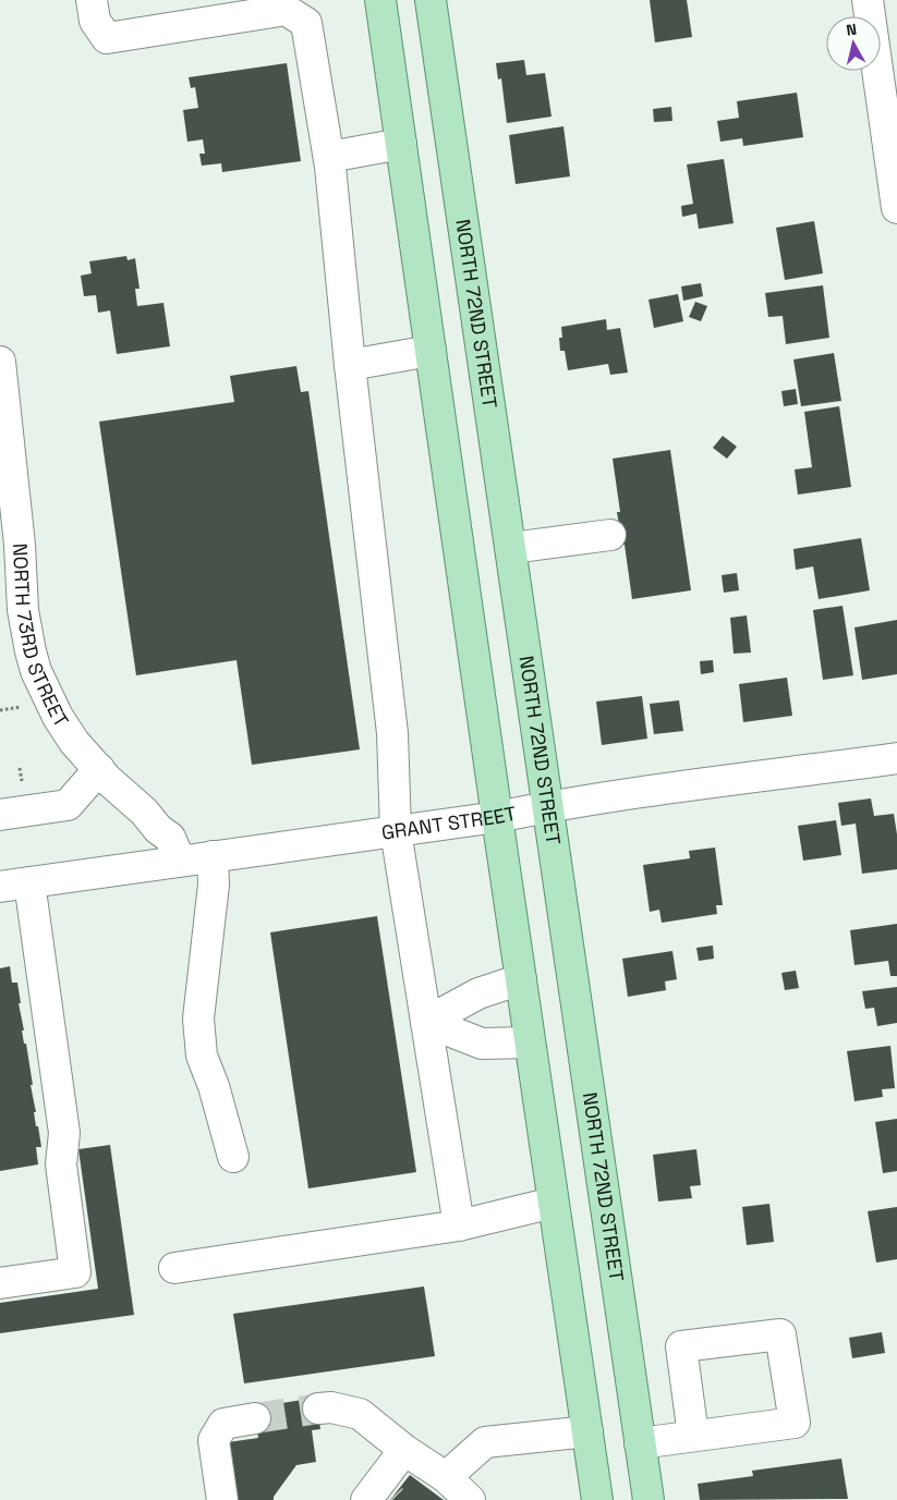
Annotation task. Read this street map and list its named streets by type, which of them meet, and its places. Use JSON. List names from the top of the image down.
{
  "streets": {
    "main road": ["NORTH 72ND STREET"],
    "street": ["NORTH 73RD STREET", "GRANT STREET"]
  },
  "crossings": [
    ["NORTH 72ND STREET", "GRANT STREET"],
    ["NORTH 73RD STREET", "GRANT STREET"]
  ],
  "north": "top"
}
